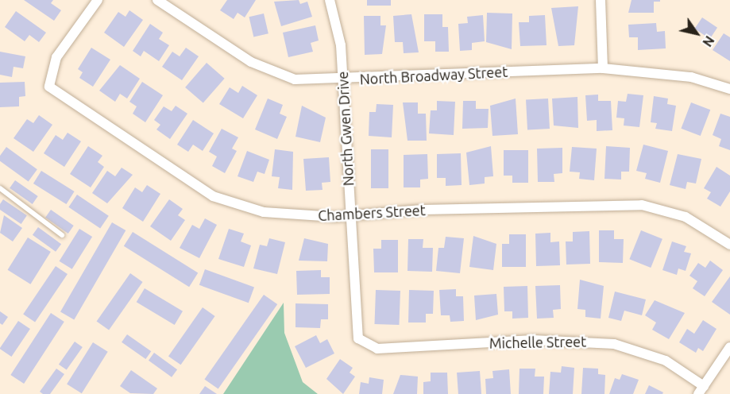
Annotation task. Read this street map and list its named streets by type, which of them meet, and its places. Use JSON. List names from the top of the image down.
{
  "streets": {
    "street": [
      "North Broadway Street",
      "North Gwen Drive",
      "Chambers Street",
      "Michelle Street"
    ]
  },
  "crossings": [
    ["North Broadway Street", "North Gwen Drive"],
    ["North Gwen Drive", "Chambers Street"],
    ["North Gwen Drive", "Michelle Street"]
  ],
  "north": "bottom right"
}
